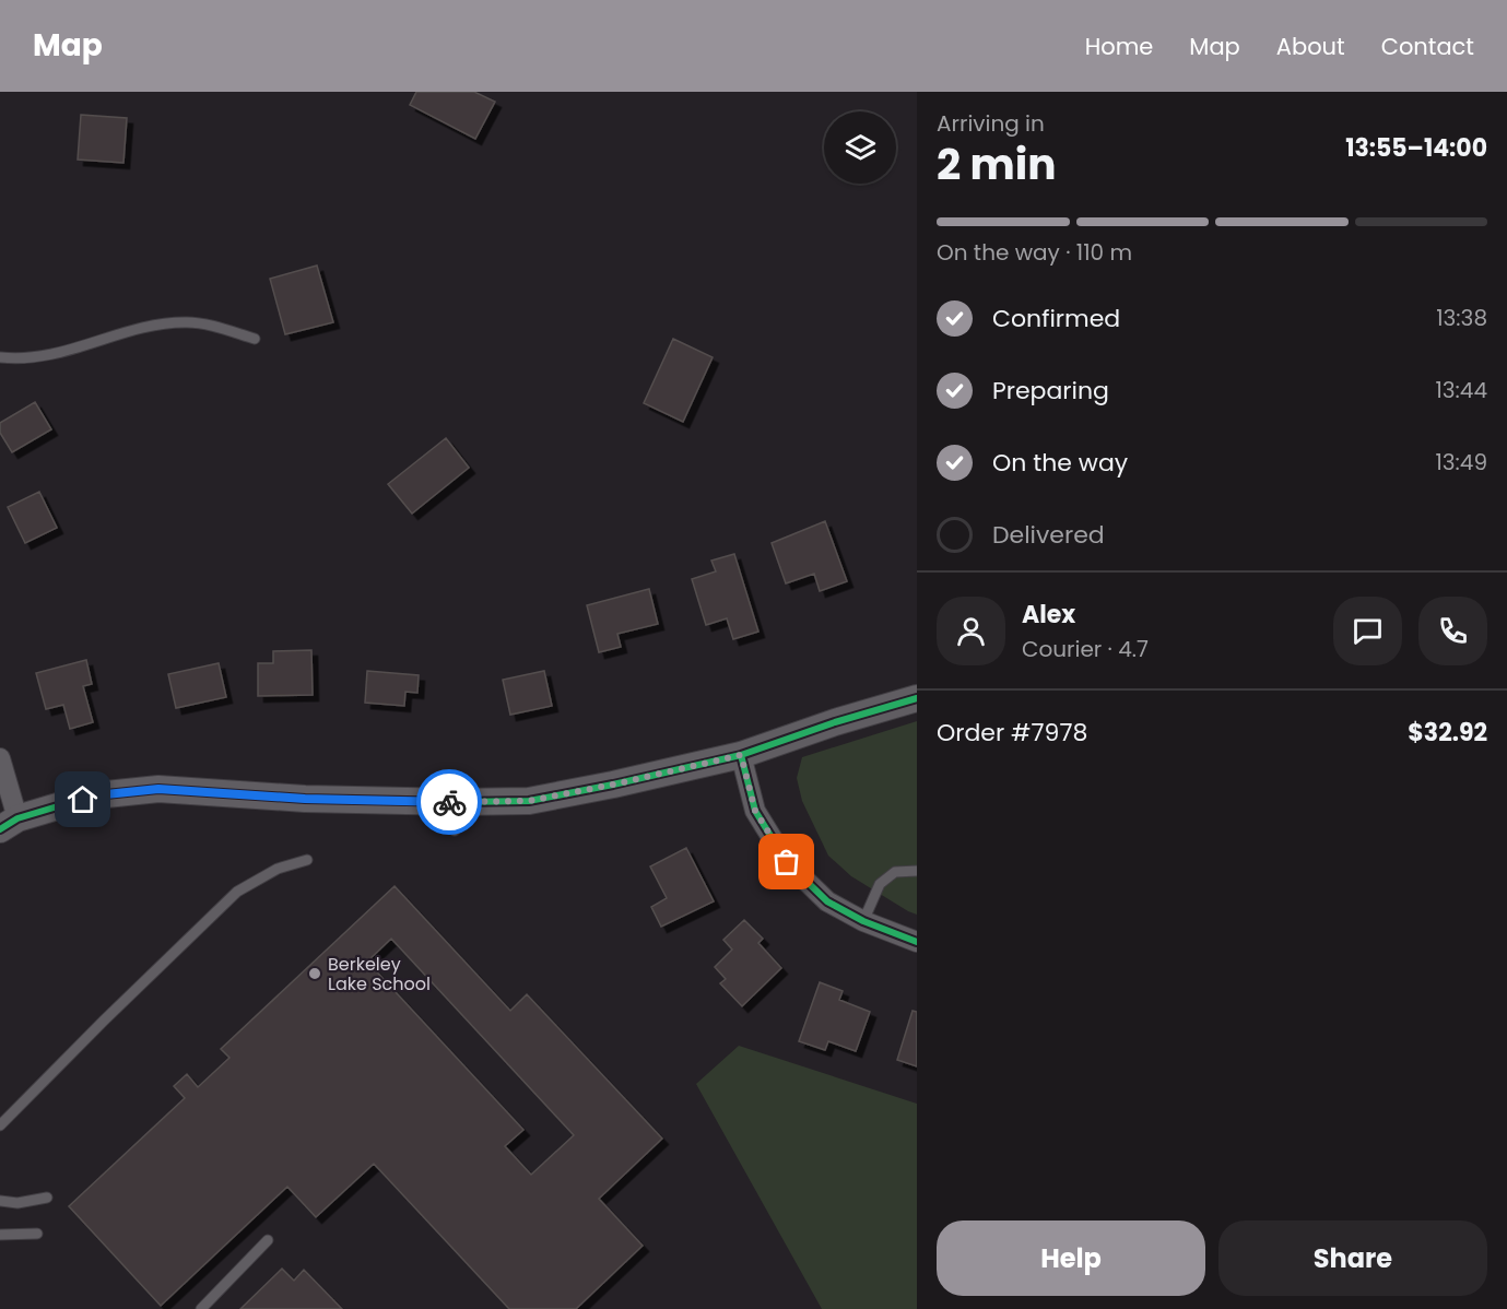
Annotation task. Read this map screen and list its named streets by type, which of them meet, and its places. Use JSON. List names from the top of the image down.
{
  "places": ["Berkeley Lake School"],
  "page": {
    "header": "Map",
    "nav": [
      "Home",
      "Map",
      "About",
      "Contact"
    ],
    "heading": ["2 min", "Arriving in", "13:55–14:00"],
    "panel": [
      "Alex",
      "Courier · 4.7",
      "Order #7978",
      "$32.92"
    ],
    "bar": "On the way · 110 m",
    "list": [
      ["Confirmed", "13:38"],
      ["Preparing", "13:44"],
      ["On the way", "13:49"],
      "Delivered"
    ],
    "buttons": ["Help", "Share"]
  }
}
